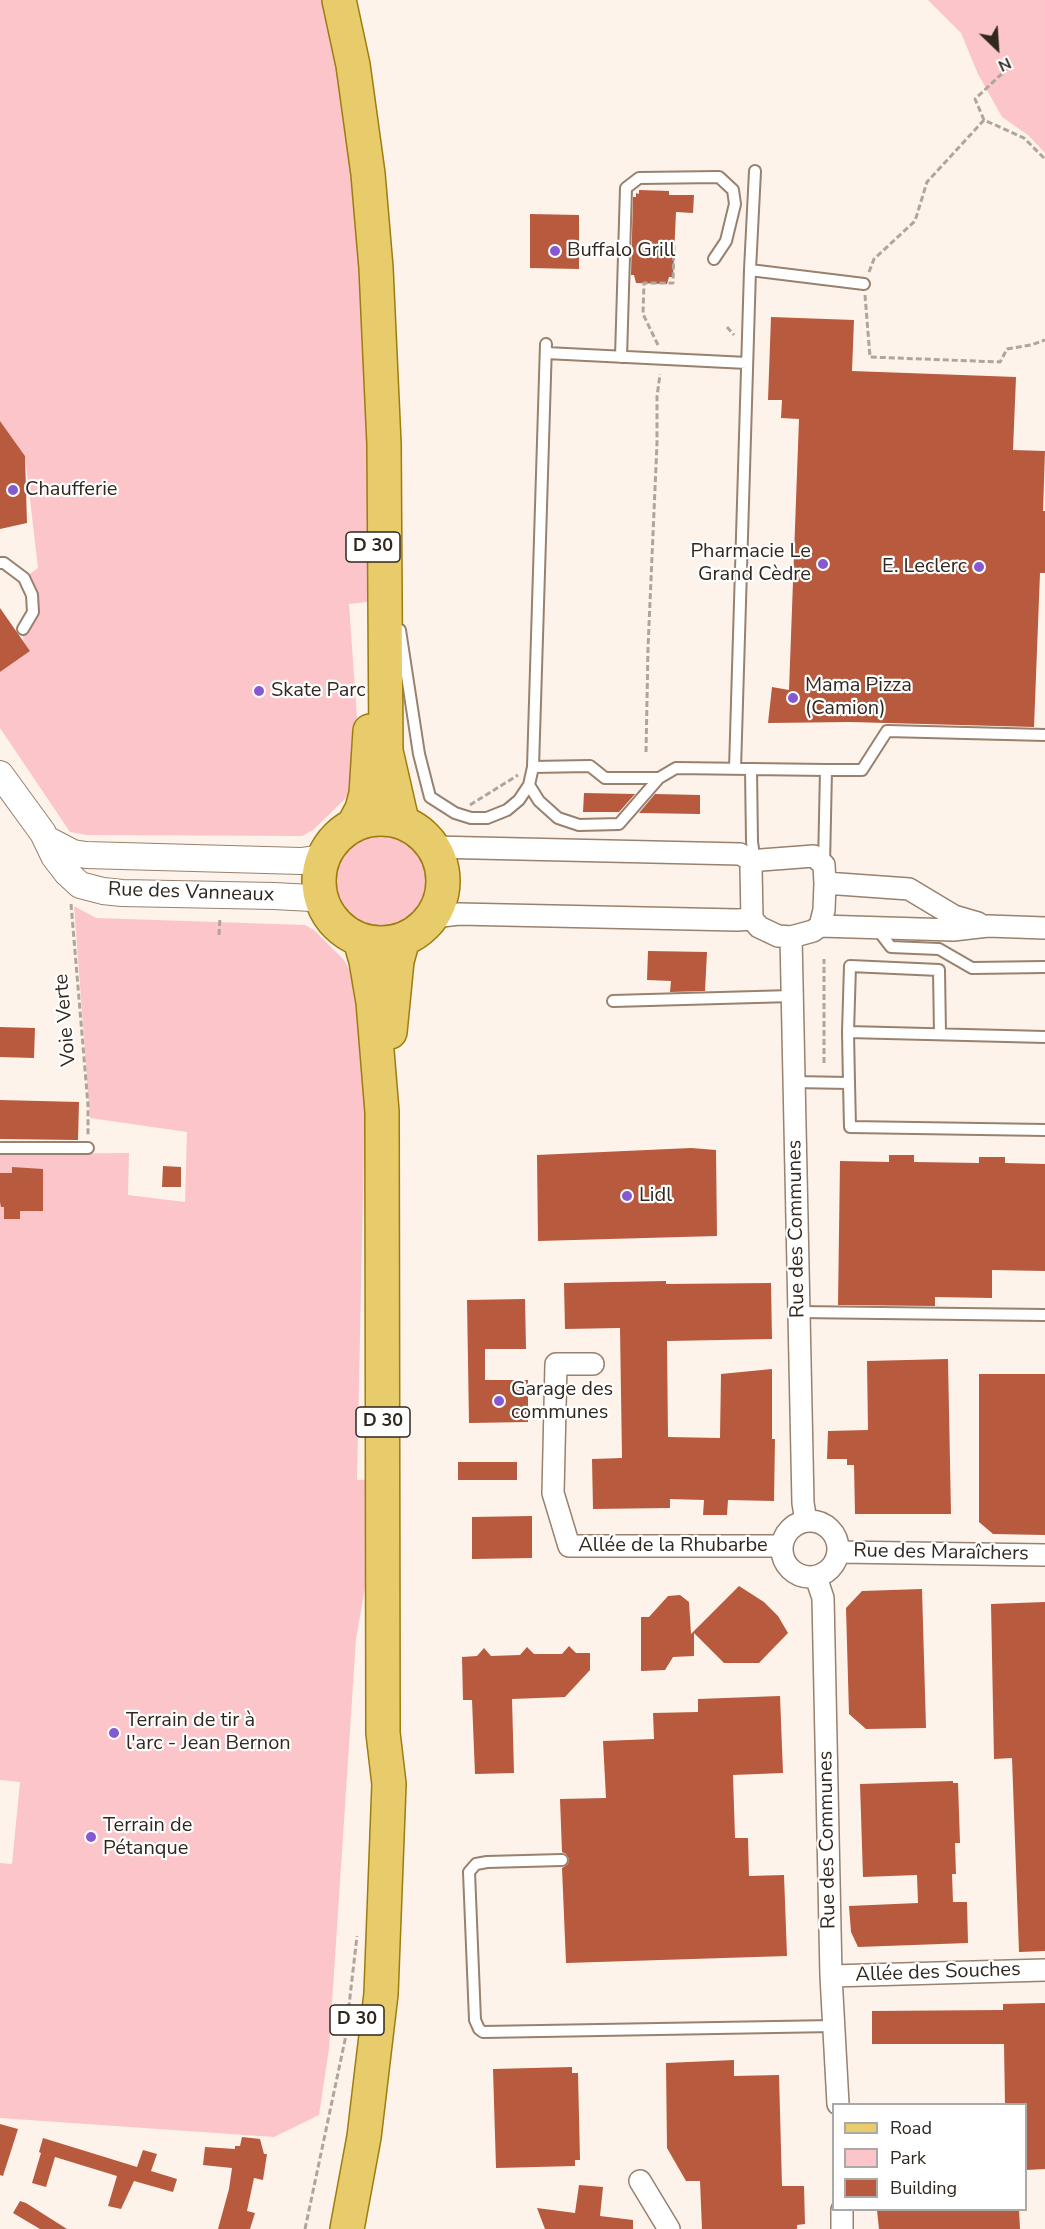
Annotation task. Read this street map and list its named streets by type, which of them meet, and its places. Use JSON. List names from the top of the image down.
{
  "streets": {
    "main road": ["D 30"],
    "street": [
      "Rue des Vanneaux",
      "Rue des Communes",
      "Allée de la Rhubarbe",
      "Rue des Maraîchers",
      "Allée des Souches"
    ],
    "path": ["Voie Verte"]
  },
  "crossings": [
    ["D 30", "Rue des Vanneaux"],
    ["Rue des Communes", "Allée de la Rhubarbe"],
    ["Rue des Communes", "Rue des Maraîchers"],
    ["Rue des Communes", "Allée des Souches"],
    ["Allée de la Rhubarbe", "Rue des Maraîchers"]
  ],
  "places": [
    "Buffalo Grill",
    "Chaufferie",
    "Pharmacie Le Grand Cèdre",
    "E. Leclerc",
    "Skate Parc",
    "Mama Pizza (Camion)",
    "Lidl",
    "Garage des communes",
    "Terrain de tir à l'arc - Jean Bernon",
    "Terrain de Pétanque"
  ],
  "legend": ["Road", "Park", "Building"],
  "north": "bottom right"
}
